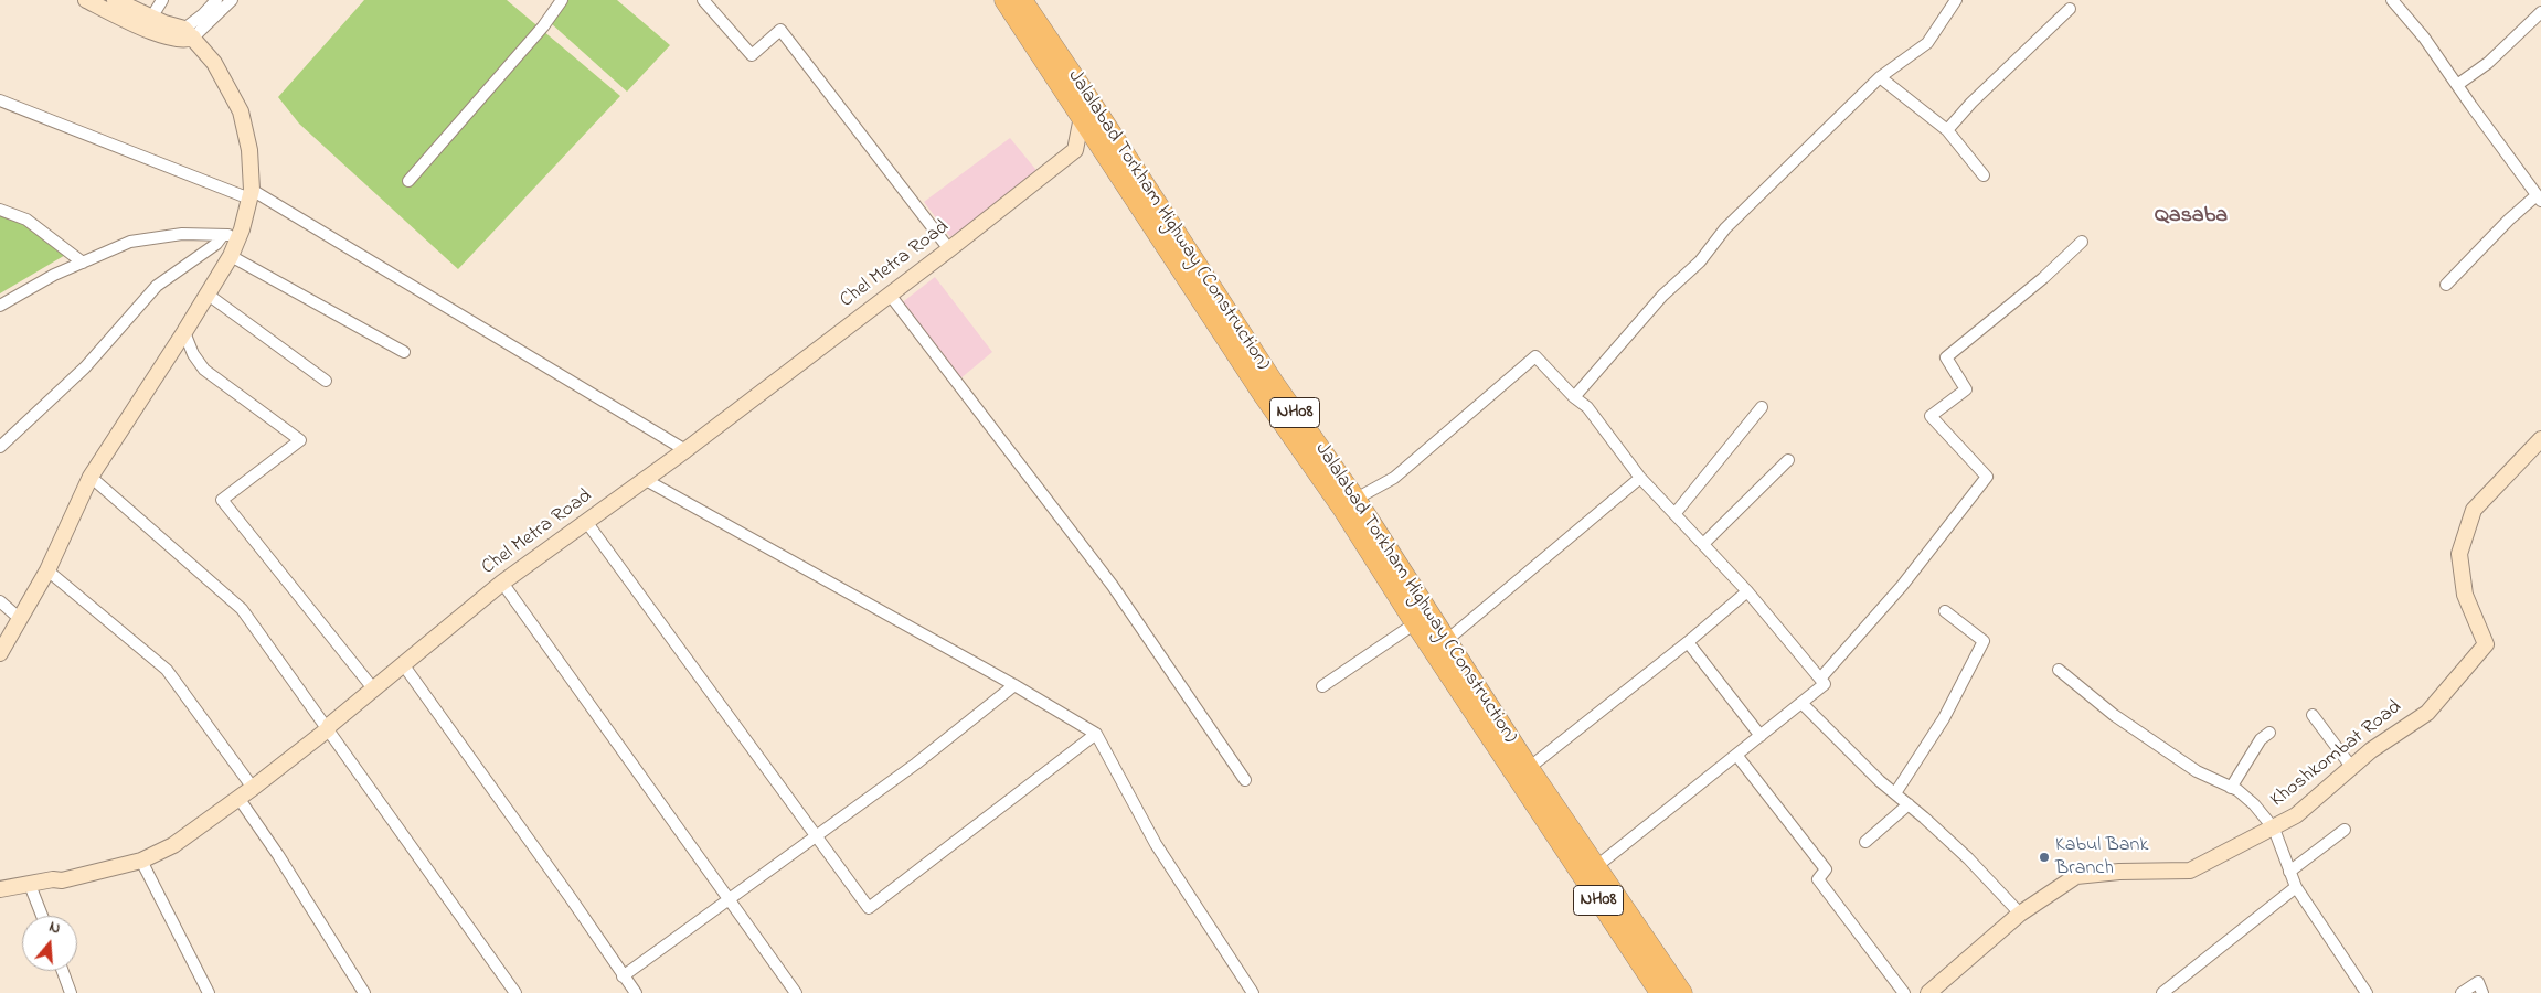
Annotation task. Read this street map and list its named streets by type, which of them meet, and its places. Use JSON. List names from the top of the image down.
{
  "streets": {
    "highway": ["Jalalabad Torkham Highway (Construction)", "NH08"],
    "street": ["Chel Metra Road", "Khoshkombat Road"]
  },
  "crossings": [
    ["Jalalabad Torkham Highway (Construction)", "NH08"]
  ],
  "districts": ["Qasaba"],
  "places": ["Kabul Bank Branch"],
  "north": "top"
}
